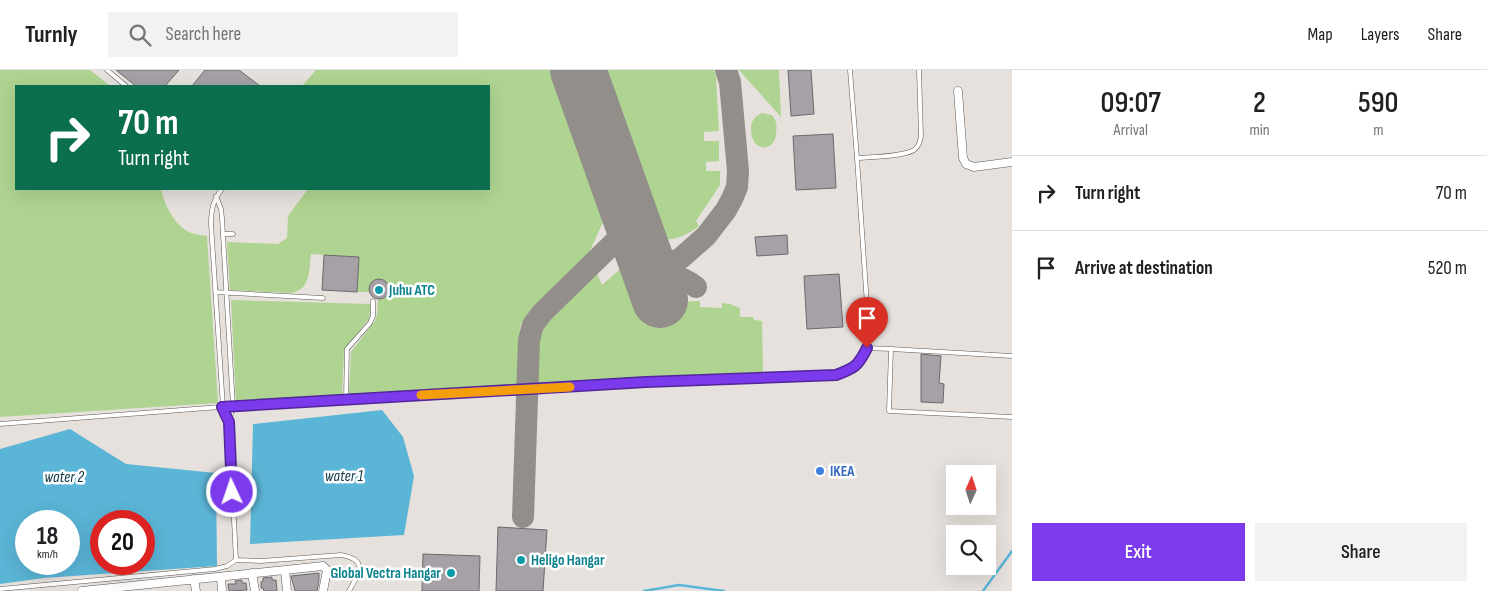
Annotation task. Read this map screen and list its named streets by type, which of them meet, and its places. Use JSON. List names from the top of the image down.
{
  "water": ["water 1", "water 2"],
  "places": [
    "Juhu ATC",
    "IKEA",
    "Heligo Hangar",
    "Global Vectra Hangar"
  ],
  "north": "top",
  "page": {
    "header": "Turnly",
    "search": "Search here",
    "nav": ["Map", "Layers", "Share"],
    "eta": [
      "09:07",
      "Arrival",
      "2",
      "min",
      "590",
      "m"
    ],
    "turn": ["70 m", "Turn right"],
    "list": [
      {
        "name": "Turn right",
        "value": "70 m"
      },
      {
        "name": "Arrive at destination",
        "value": "520 m"
      }
    ],
    "speed": "18 km/h",
    "limit": "20",
    "buttons": ["Exit", "Share"]
  }
}
